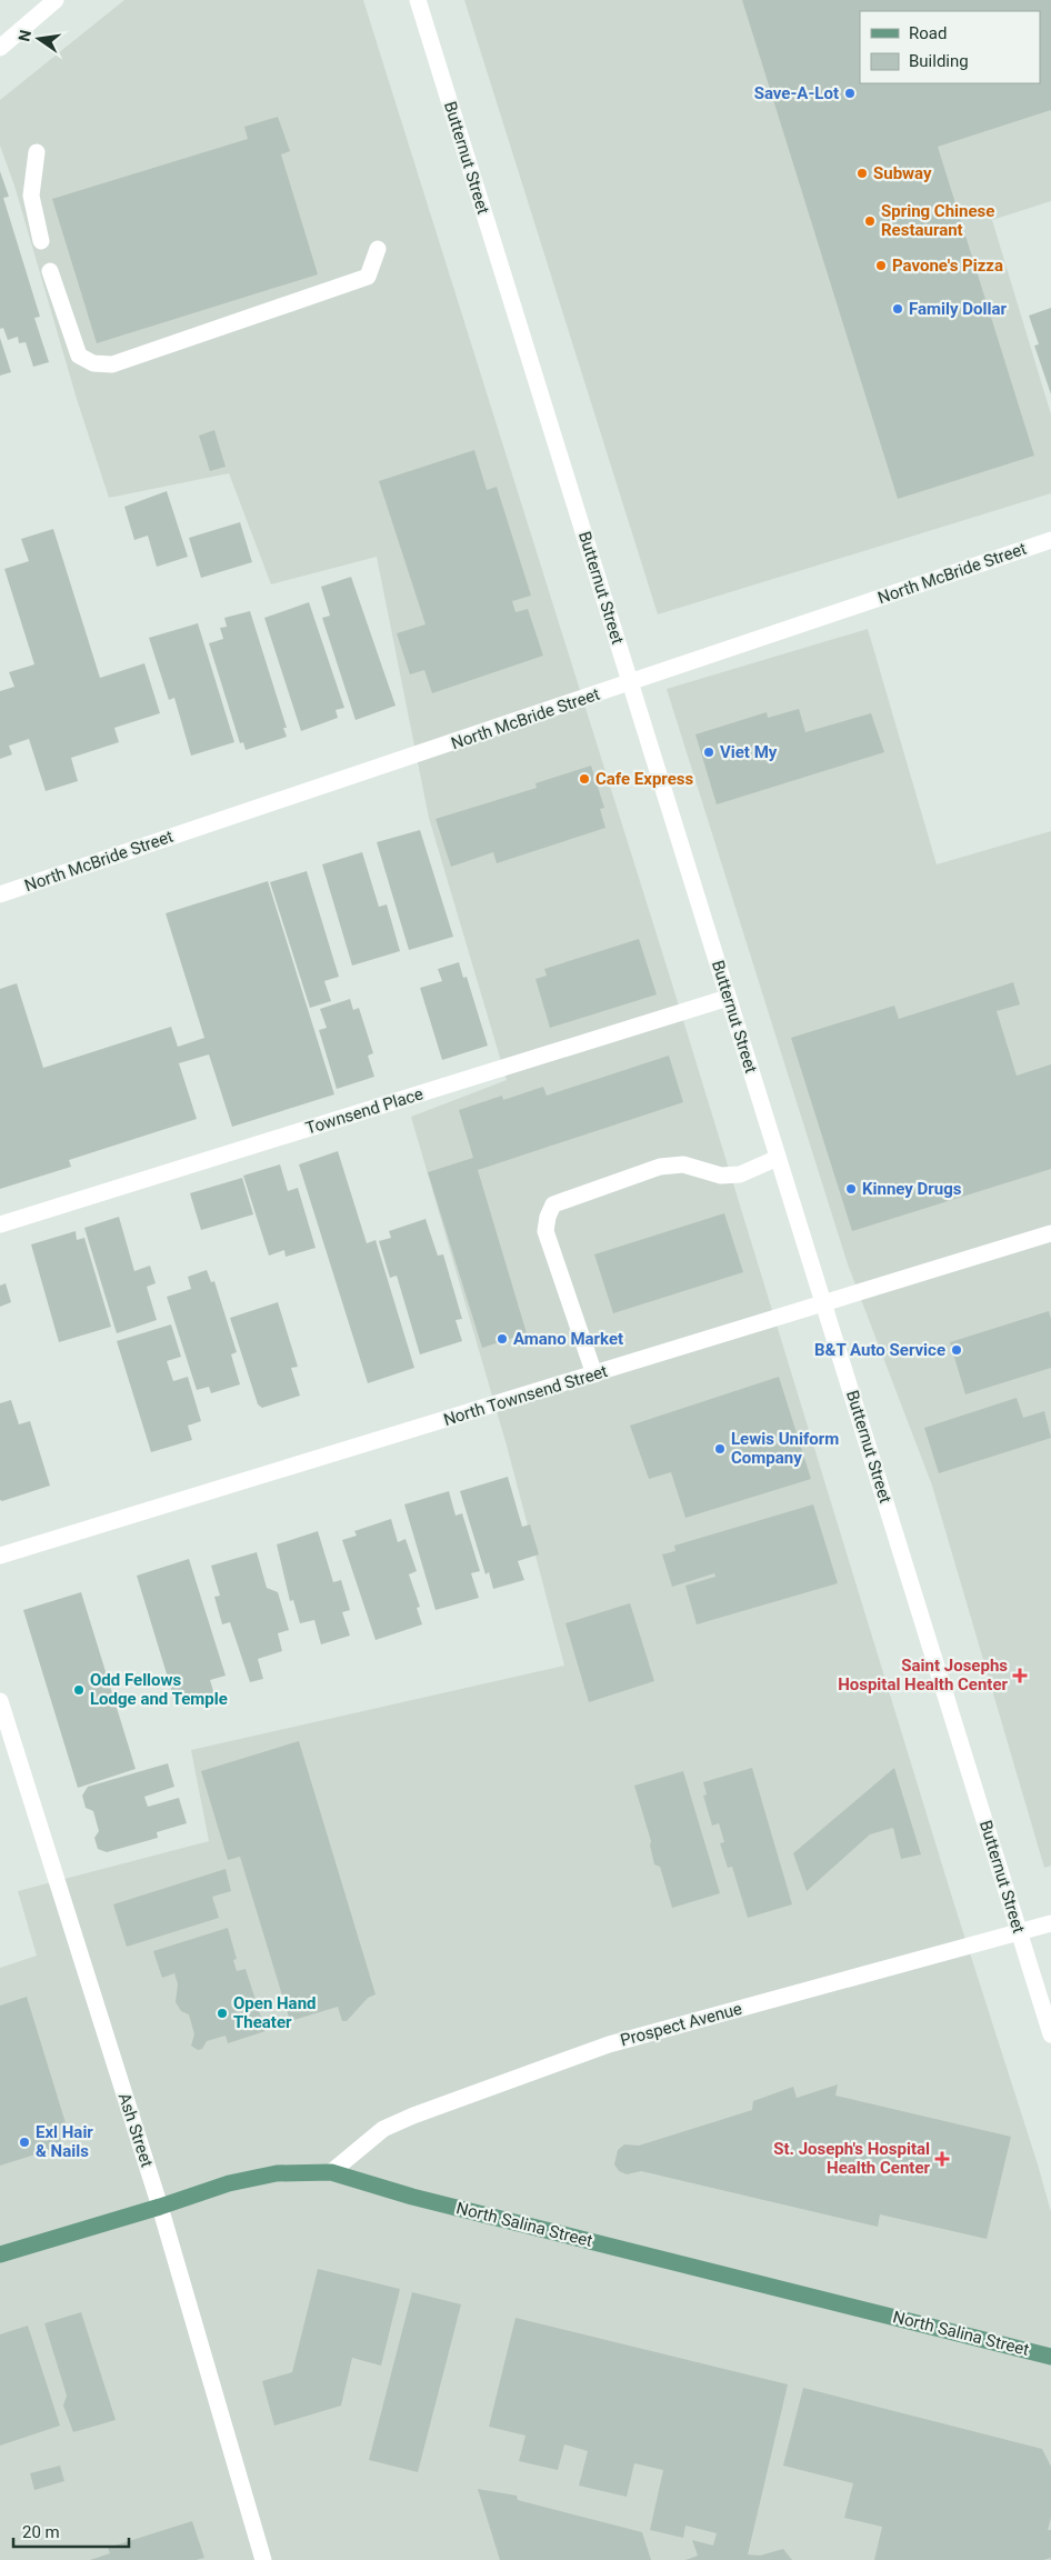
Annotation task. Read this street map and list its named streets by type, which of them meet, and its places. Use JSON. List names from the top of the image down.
{
  "streets": {
    "main road": ["North Salina Street"],
    "street": [
      "Butternut Street",
      "North McBride Street",
      "Townsend Place",
      "North Townsend Street",
      "Prospect Avenue",
      "Ash Street"
    ]
  },
  "crossings": [
    ["Butternut Street", "North McBride Street"],
    ["Butternut Street", "Townsend Place"],
    ["Butternut Street", "North Townsend Street"],
    ["Butternut Street", "Prospect Avenue"],
    ["Prospect Avenue", "North Salina Street"],
    ["Ash Street", "North Salina Street"]
  ],
  "places": {
    "other": [
      "Save-A-Lot",
      "Subway",
      "Spring Chinese Restaurant",
      "Pavone's Pizza",
      "Family Dollar",
      "Viet My",
      "Cafe Express",
      "Kinney Drugs",
      "Amano Market",
      "B&T Auto Service",
      "Lewis Uniform Company",
      "Odd Fellows Lodge and Temple",
      "Open Hand Theater",
      "Exl Hair & Nails"
    ],
    "health": ["Saint Josephs Hospital Health Center", "St. Joseph's Hospital Health Center"]
  },
  "legend": ["Road", "Building"],
  "scale_bar": "20 m",
  "north": "left"
}
